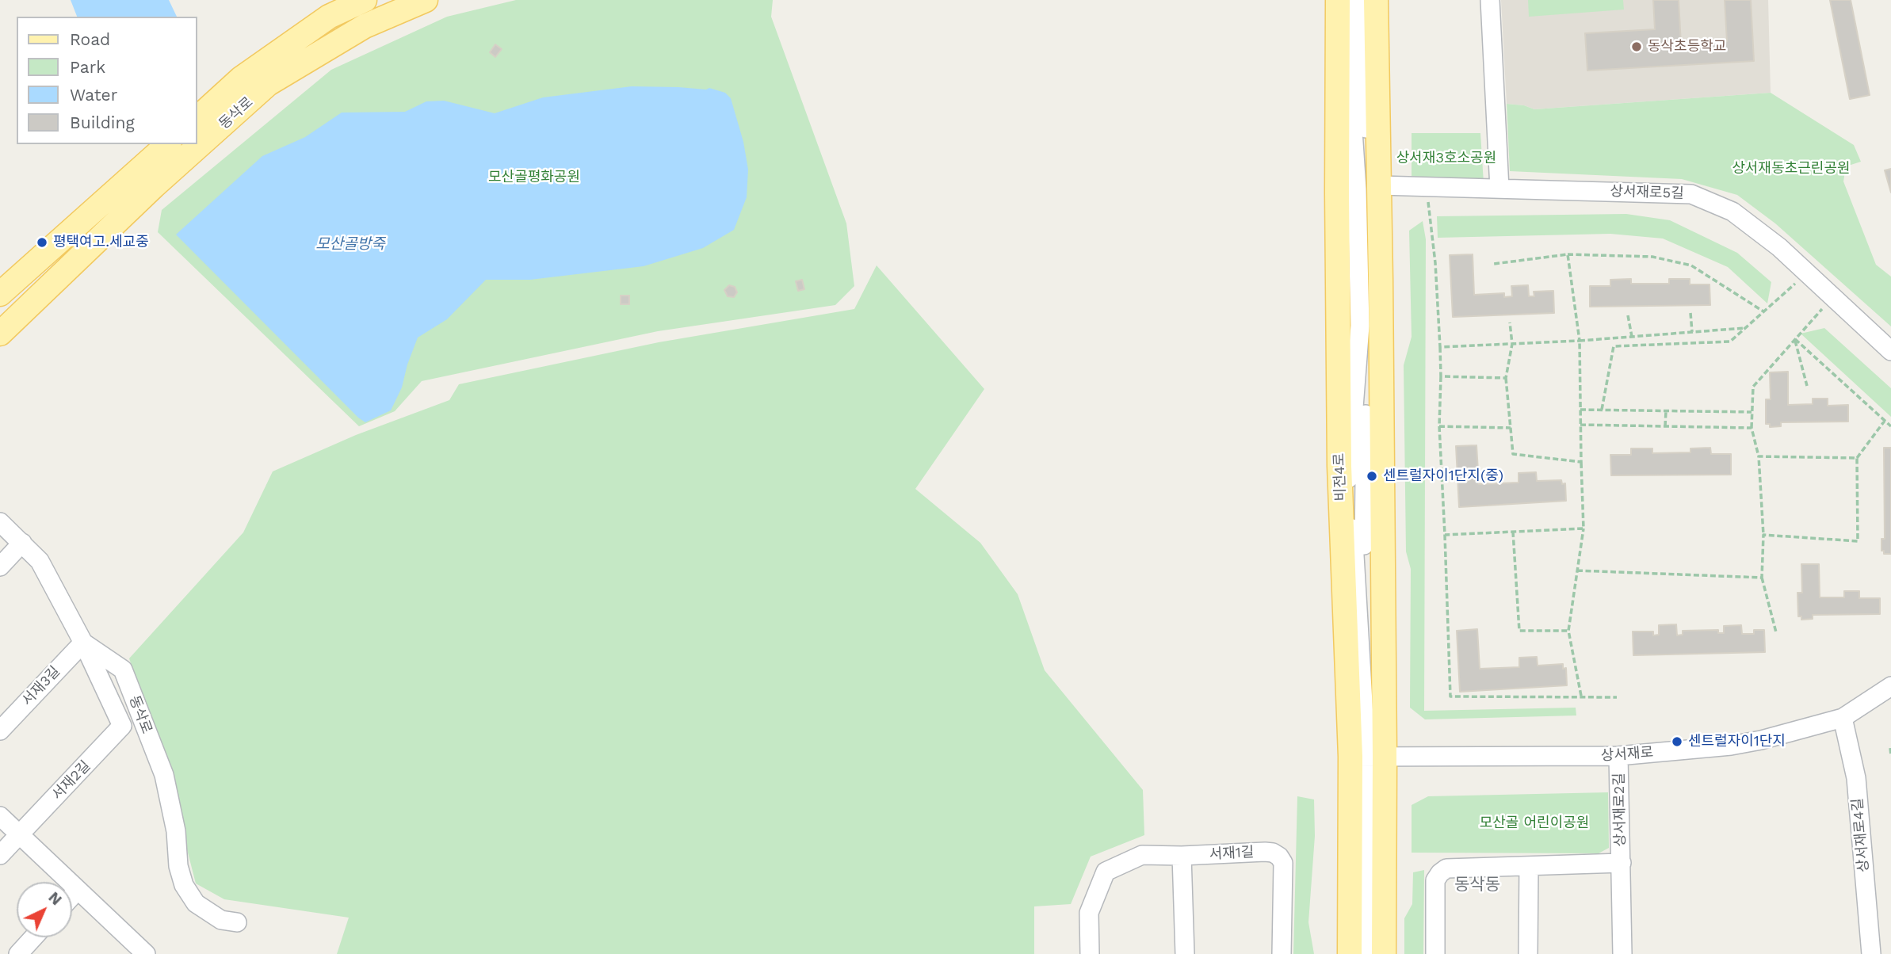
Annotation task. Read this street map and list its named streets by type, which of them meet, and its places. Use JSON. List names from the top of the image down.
{
  "streets": {
    "main road": ["동삭로", "비전4로"],
    "street": [
      "상서재로5길",
      "서재3길",
      "상서재로",
      "서재2길",
      "상서재로2길",
      "상서재로4길",
      "서재1길"
    ]
  },
  "crossings": [
    ["동삭로", "서재3길"],
    ["동삭로", "서재2길"],
    ["상서재로5길", "비전4로"],
    ["비전4로", "상서재로"],
    ["서재3길", "서재2길"],
    ["상서재로", "상서재로2길"],
    ["상서재로", "상서재로4길"]
  ],
  "districts": ["동삭동"],
  "water": ["모산골방죽"],
  "parks": [
    "상서재3호소공원",
    "상서재동초근린공원",
    "모산골평화공원",
    "모산골 어린이공원"
  ],
  "places": [
    "동삭초등학교",
    "평택여고.세교중",
    "센트럴자이1단지(중)",
    "센트럴자이1단지"
  ],
  "legend": [
    "Road",
    "Park",
    "Water",
    "Building"
  ],
  "north": "top right"
}
